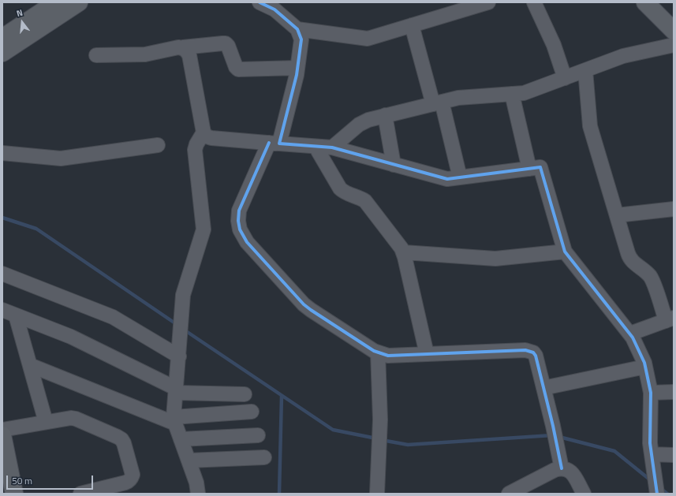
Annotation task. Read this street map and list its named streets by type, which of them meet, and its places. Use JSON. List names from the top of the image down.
{
  "scale_bar": "50 m",
  "north": "top"
}
